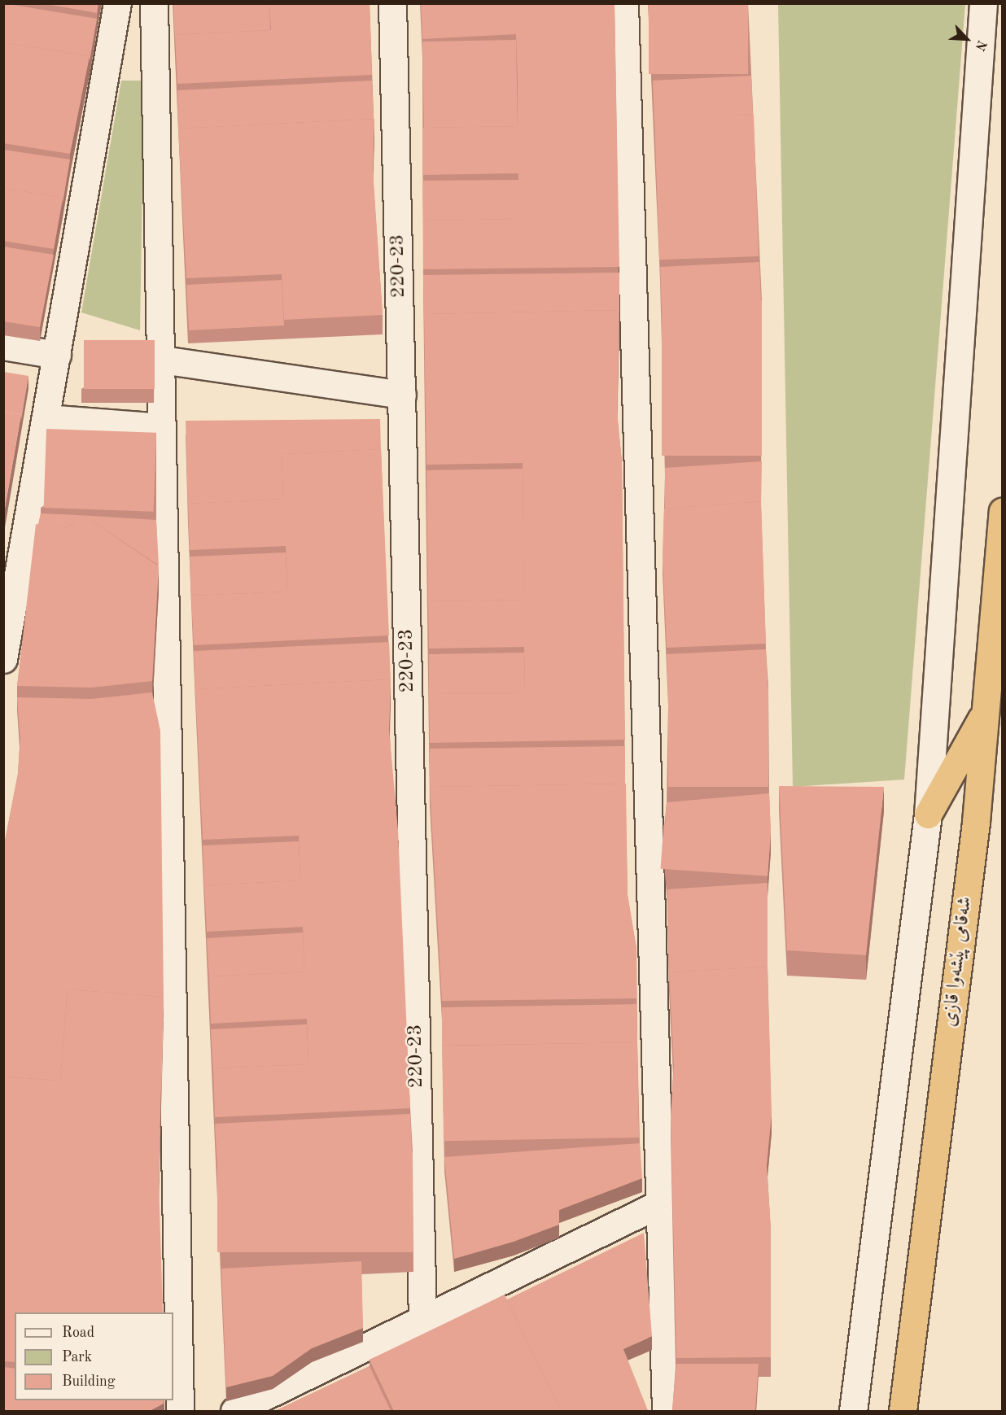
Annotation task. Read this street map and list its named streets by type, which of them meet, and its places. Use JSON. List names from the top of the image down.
{
  "streets": {
    "highway": ["شەقامی پێشەوا قازی"],
    "street": ["220-23"]
  },
  "legend": ["Road", "Park", "Building"],
  "north": "bottom right"
}
